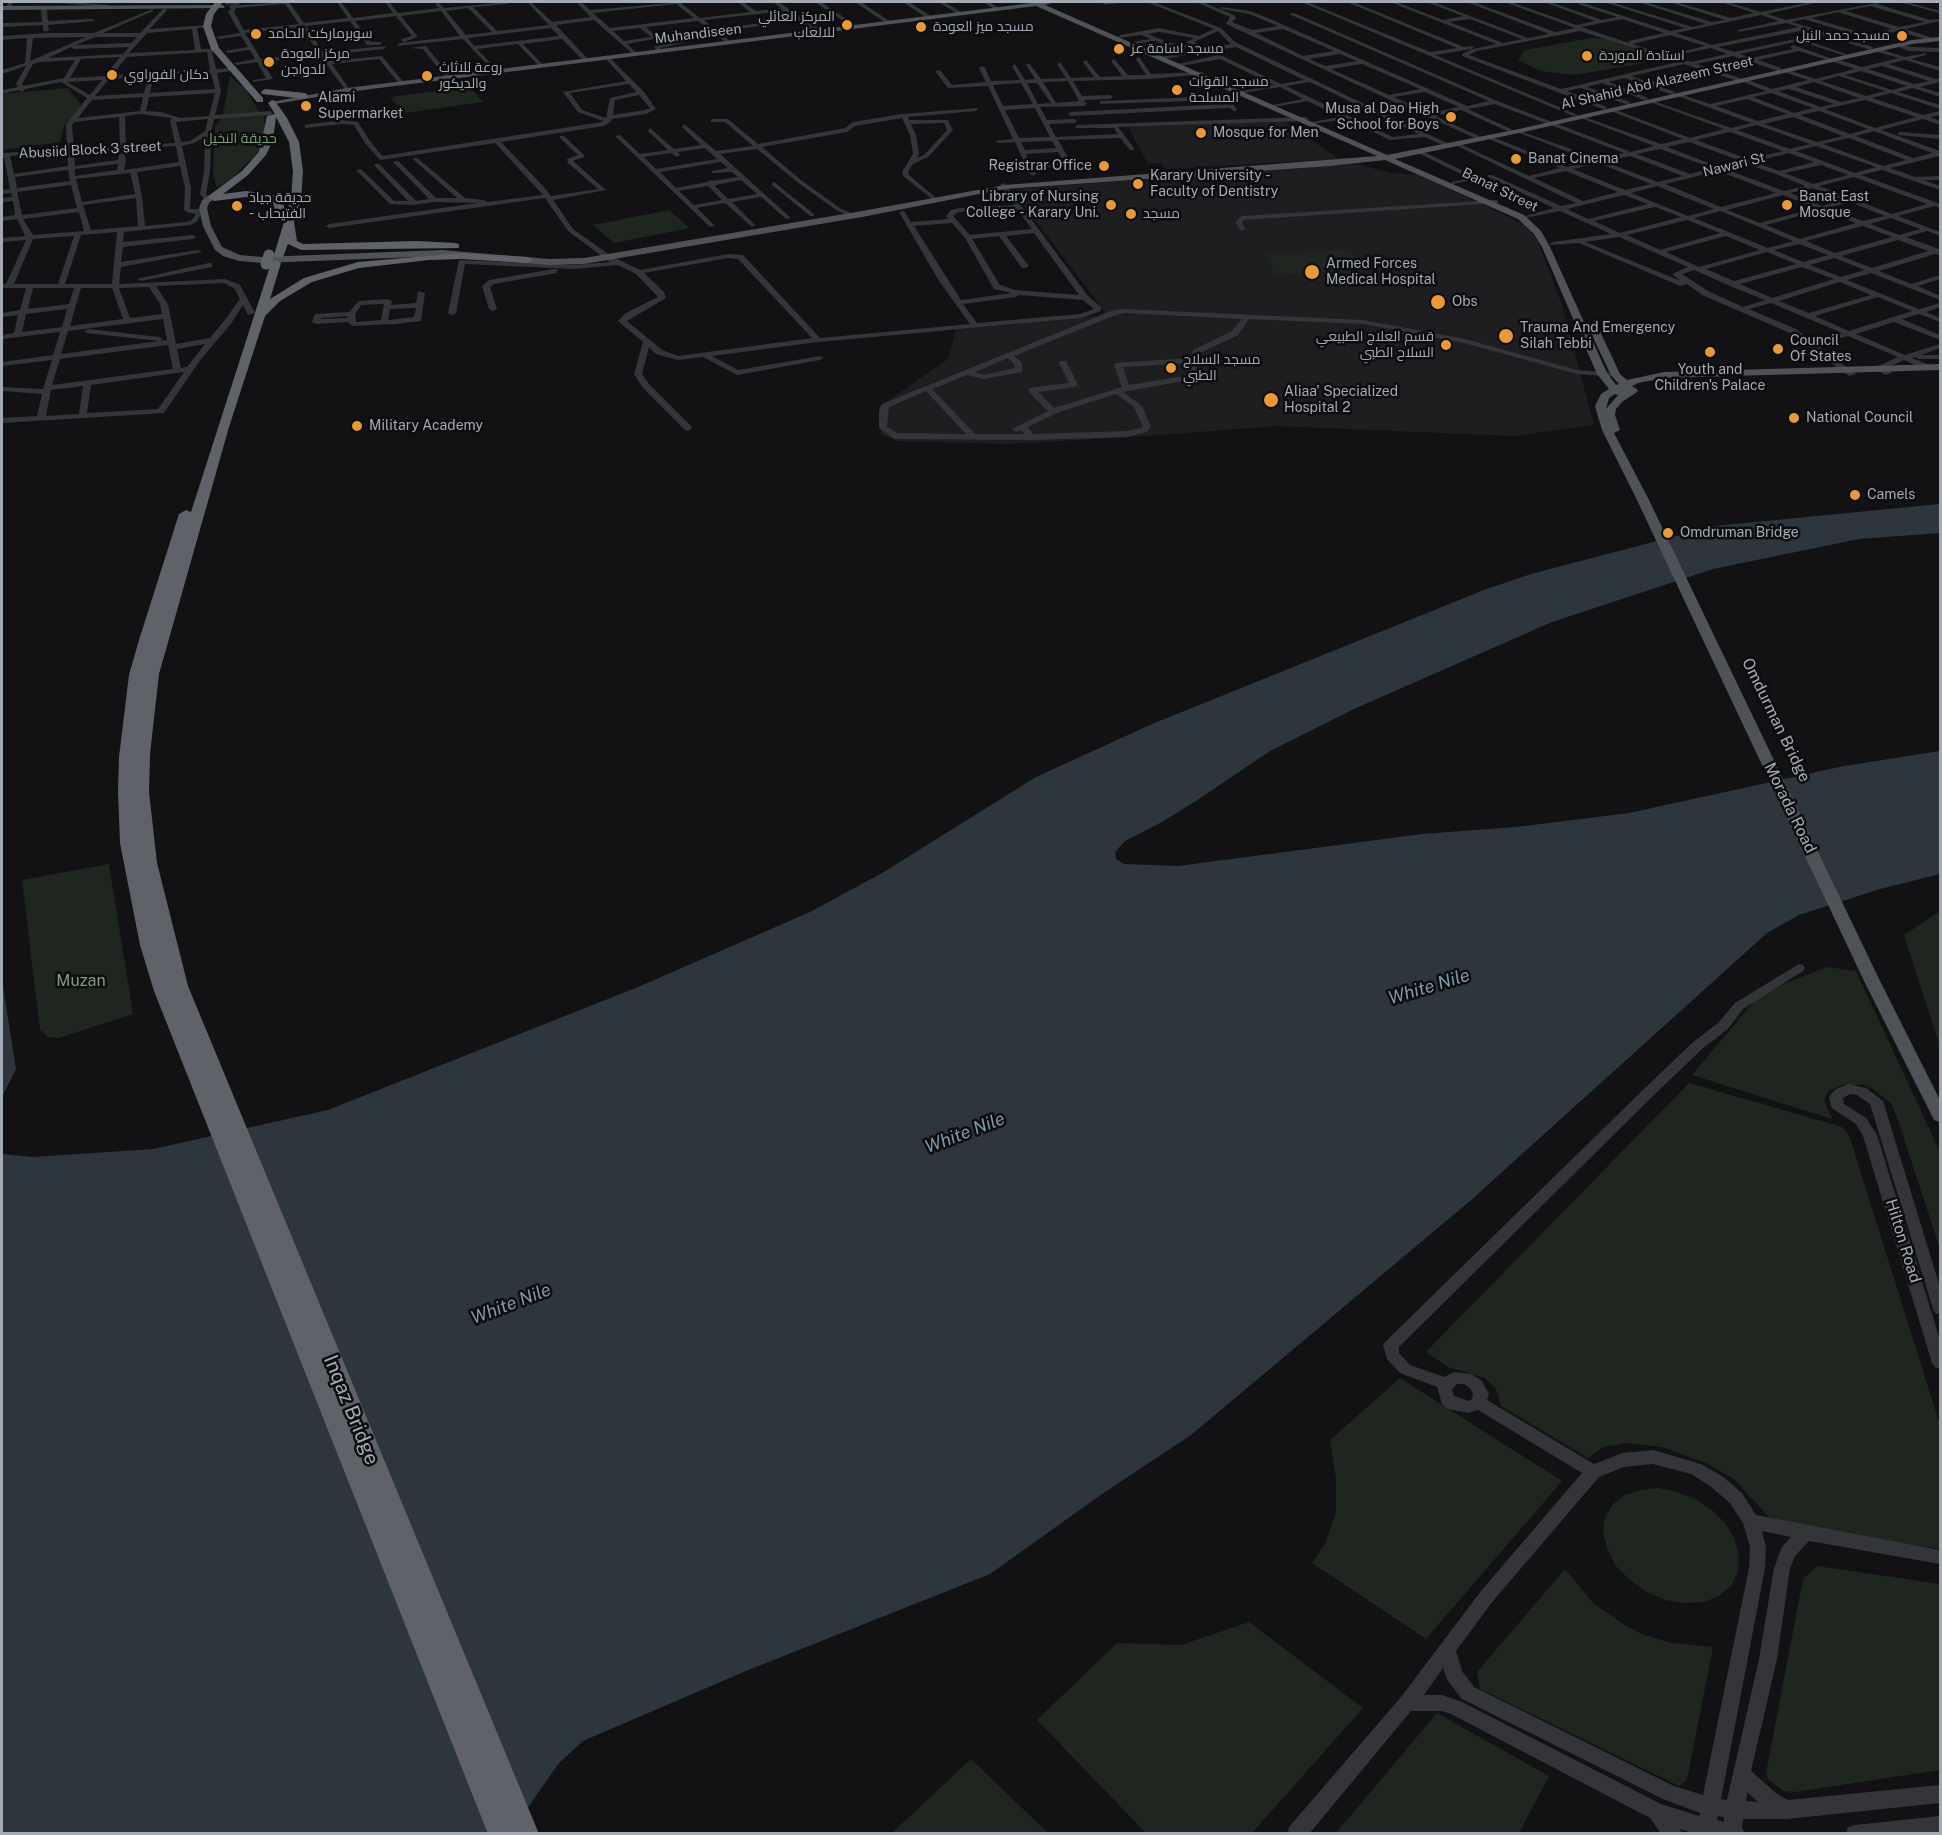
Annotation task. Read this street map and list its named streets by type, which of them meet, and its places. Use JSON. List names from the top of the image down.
{
  "streets": {
    "highway": ["Inqaz Bridge"],
    "main road": [
      "Muhandiseen",
      "Al Shahid Abd Alazeem Street",
      "Banat Street",
      "Morada Road"
    ],
    "street": ["Abusiid Block 3 street", "Nawari St", "Hilton Road"]
  },
  "crossings": [
    ["Al Shahid Abd Alazeem Street", "Banat Street"],
    ["Nawari St", "Banat Street"],
    ["Banat Street", "Morada Road"]
  ],
  "water": ["White Nile"],
  "parks": ["حديقة النخيل", "Muzan"],
  "places": [
    "المركز العائلي للالعاب",
    "مسجد ميز العودة",
    "سوبرماركت الحامد",
    "مسجد حمد النيل",
    "مسجد اسامة عز",
    "استادة الموردة",
    "مركز العودة للدواجن",
    "دكان الفوراوي",
    "روعة للاثاث والديكور",
    "مسجد القوات المسلحة",
    "Alami Supermarket",
    "Musa al Dao High School for Boys",
    "Mosque for Men",
    "Banat Cinema",
    "Registrar Office",
    "Karary University - Faculty of Dentistry",
    "Library of Nursing College - Karary Uni.",
    "Banat East Mosque",
    "حديقة جياد - الفتيحاب",
    "مسجد",
    "Armed Forces Medical Hospital",
    "Obs",
    "Trauma And Emergency Silah Tebbi",
    "قسم العلاج الطبيعي السلاح الطبي",
    "Council Of States",
    "Youth and Children's Palace",
    "مسجد السلاح الطبي",
    "Aliaa' Specialized Hospital 2",
    "National Council",
    "Military Academy",
    "Camels",
    "Omdruman Bridge"
  ]
}
